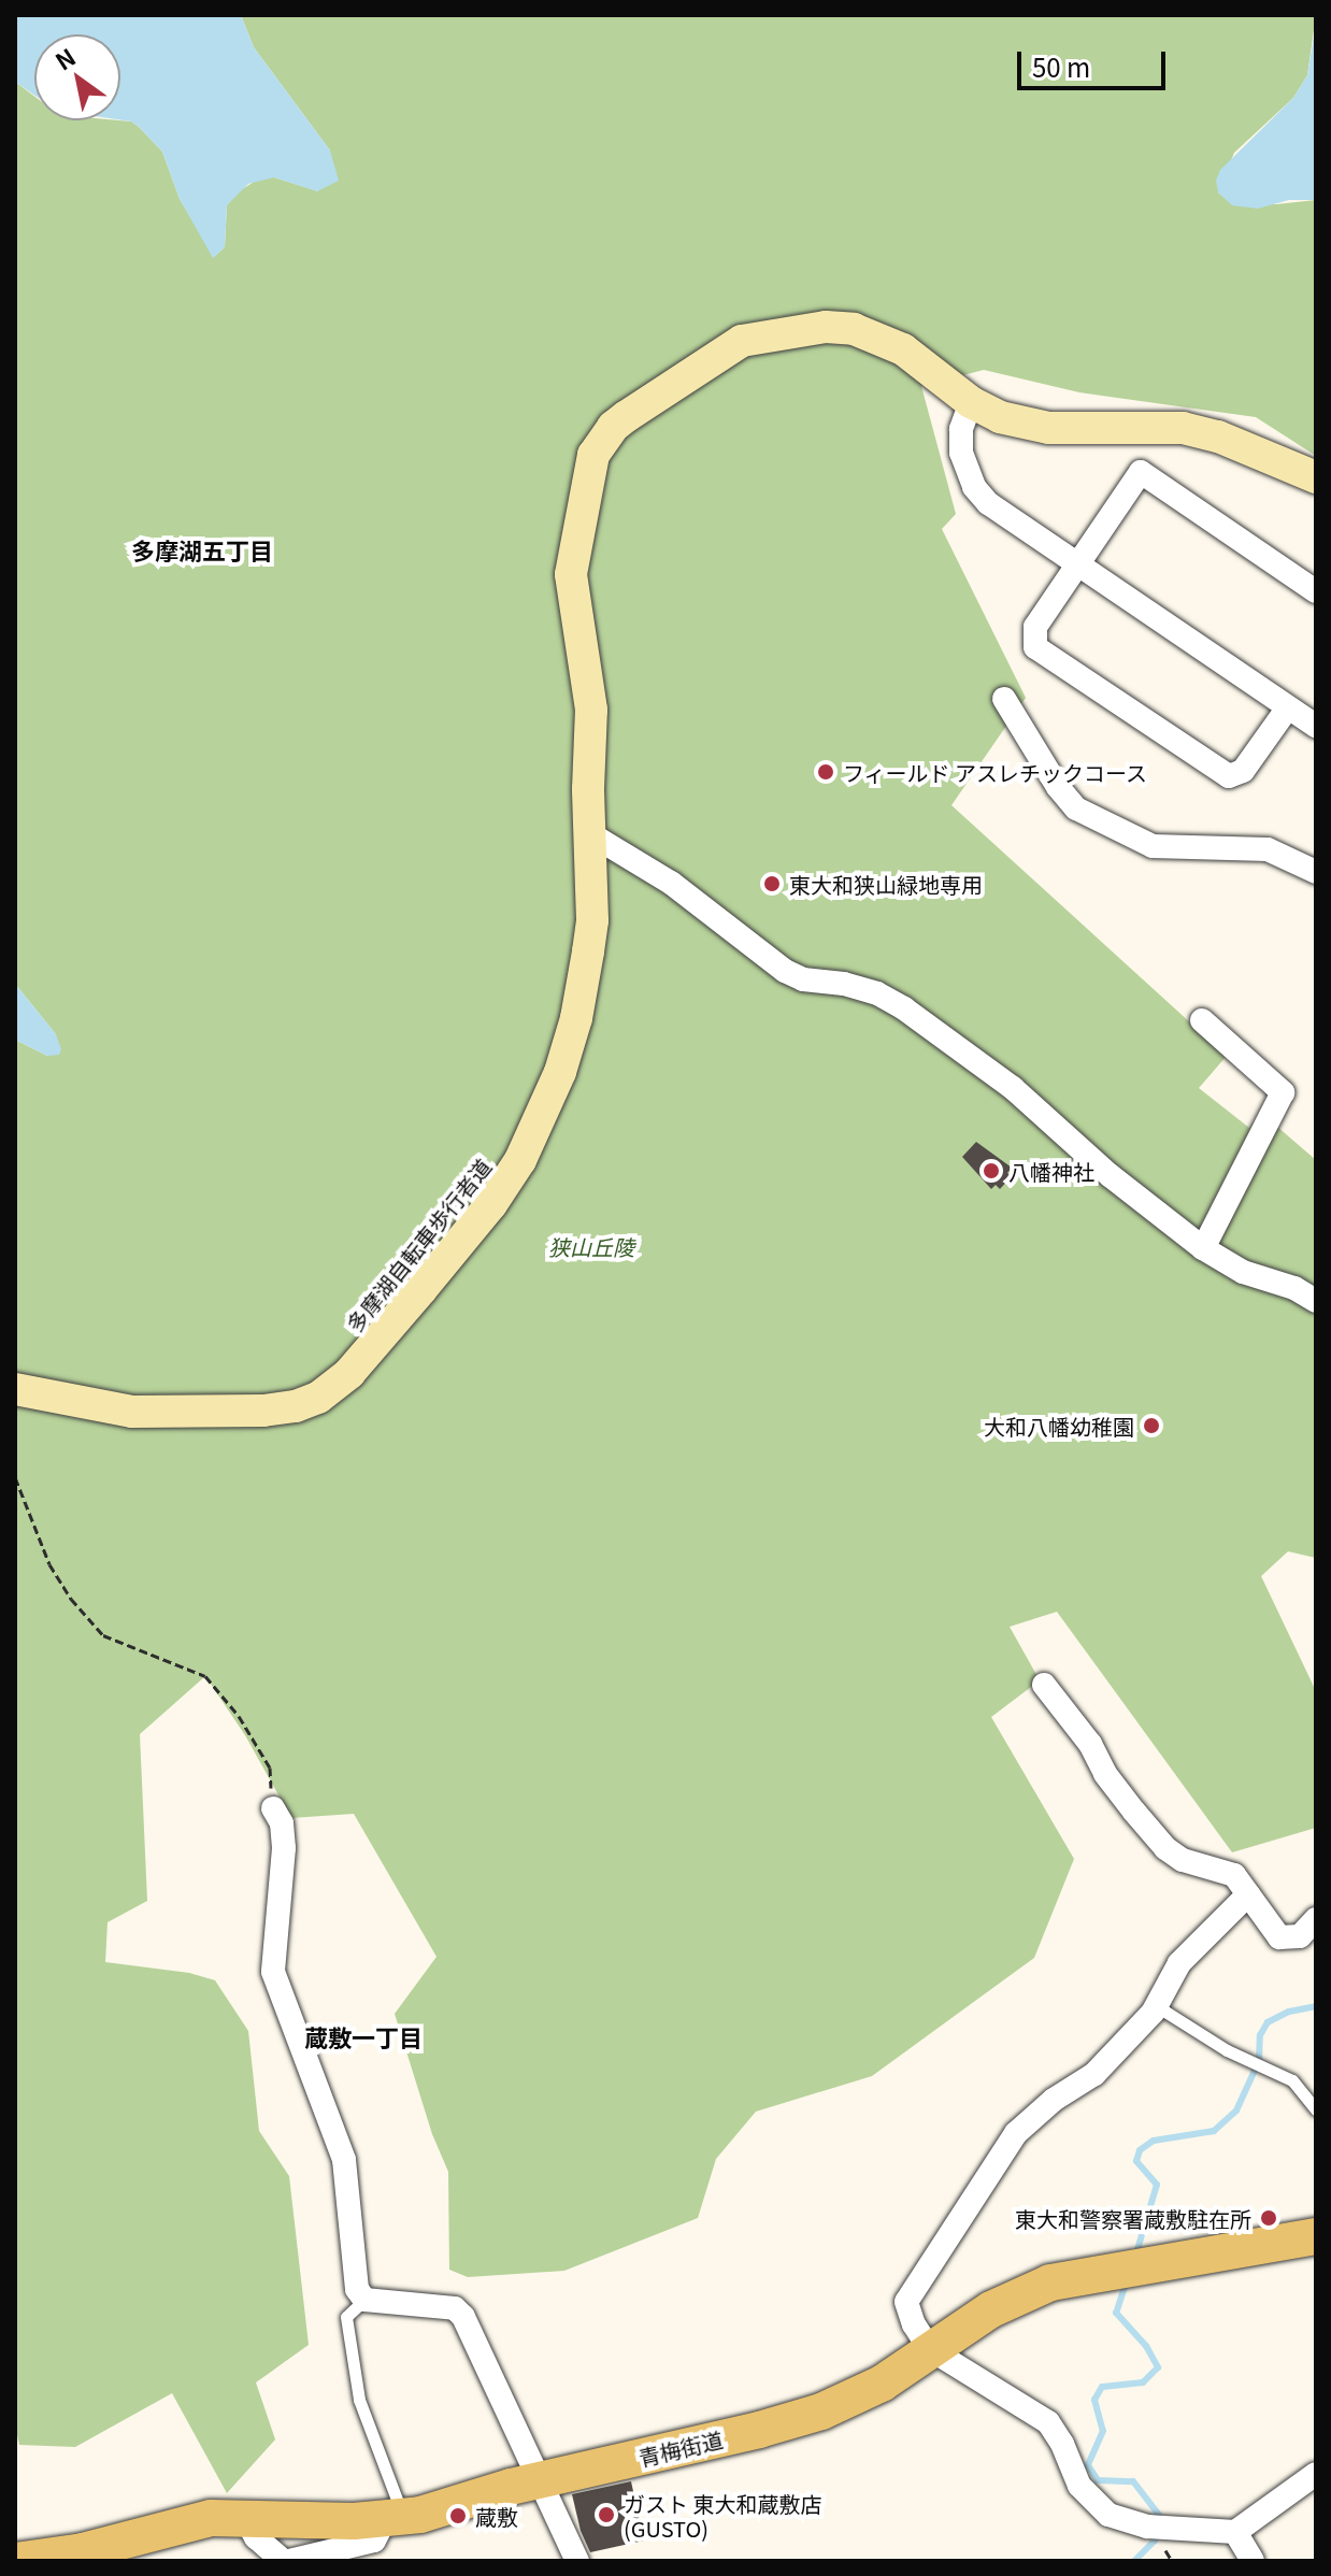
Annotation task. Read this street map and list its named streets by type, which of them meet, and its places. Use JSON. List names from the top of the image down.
{
  "streets": {
    "main road": ["青梅街道"]
  },
  "districts": ["多摩湖五丁目", "蔵敷一丁目"],
  "parks": ["狭山丘陵"],
  "places": [
    "フィールド アスレチックコース",
    "東大和狭山緑地専用",
    "八幡神社",
    "大和八幡幼稚園",
    "東大和警察署蔵敷駐在所",
    "ガスト 東大和蔵敷店 (GUSTO)",
    "蔵敷"
  ],
  "scale_bar": "50 m",
  "north": "top left"
}
